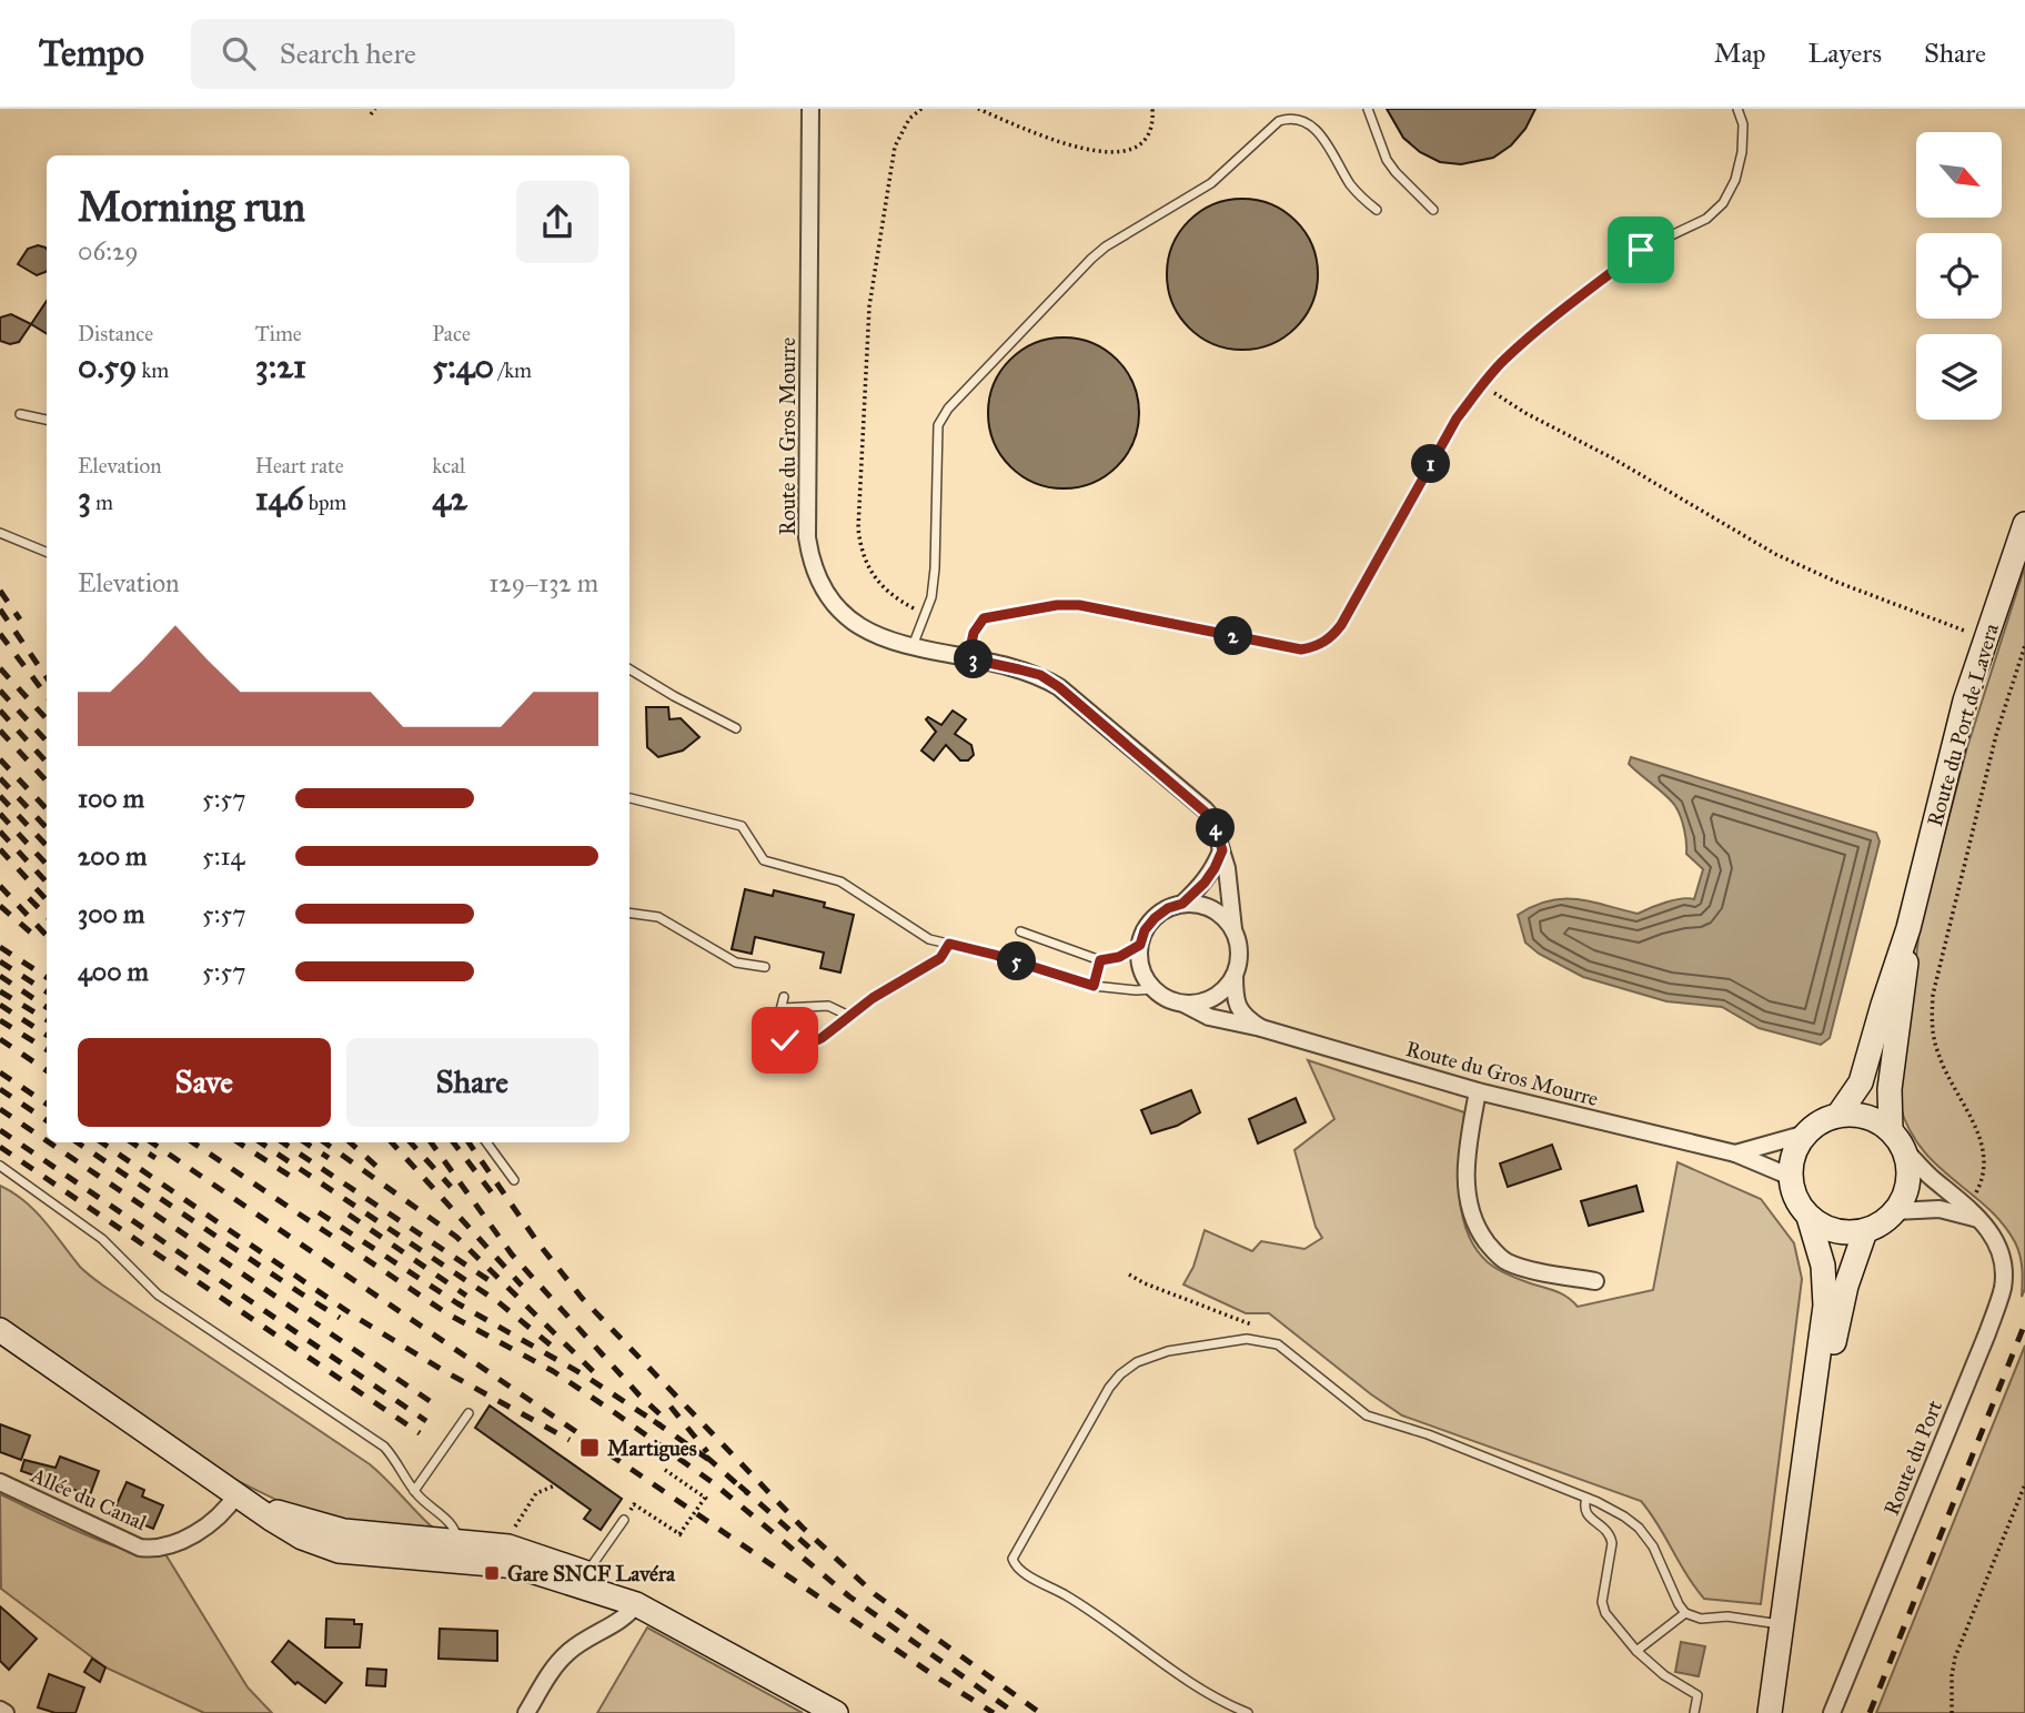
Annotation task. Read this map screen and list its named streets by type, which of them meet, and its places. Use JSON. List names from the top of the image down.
{
  "streets": {
    "street": [
      "Route du Gros Mourre",
      "Route du Port de Lavera",
      "Route du Port",
      "Allée du Canal"
    ]
  },
  "crossings": [
    ["Route du Gros Mourre", "Route du Port de Lavera"],
    ["Route du Gros Mourre", "Route du Port"],
    ["Route du Port de Lavera", "Route du Port"]
  ],
  "places": {
    "transit": ["Martigues", "Gare SNCF Lavéra"]
  },
  "north": "bottom right",
  "page": {
    "header": "Tempo",
    "search": "Search here",
    "nav": ["Map", "Layers", "Share"],
    "heading": ["Morning run", "06:29"],
    "stats": [
      ["Distance", "0.59 km"],
      ["Time", "3:21"],
      ["Pace", "5:40 /km"],
      ["Elevation", "3 m"],
      ["Heart rate", "146 bpm"],
      ["kcal", "42"]
    ],
    "pins": [
      "1",
      "2",
      "3",
      "4",
      "5"
    ],
    "chart": ["Elevation", "129–132 m"],
    "list": [
      {
        "name": "100 m",
        "note": "5:57"
      },
      {
        "name": "200 m",
        "note": "5:14"
      },
      {
        "name": "300 m",
        "note": "5:57"
      },
      {
        "name": "400 m",
        "note": "5:57"
      }
    ],
    "buttons": ["Save", "Share"]
  }
}
